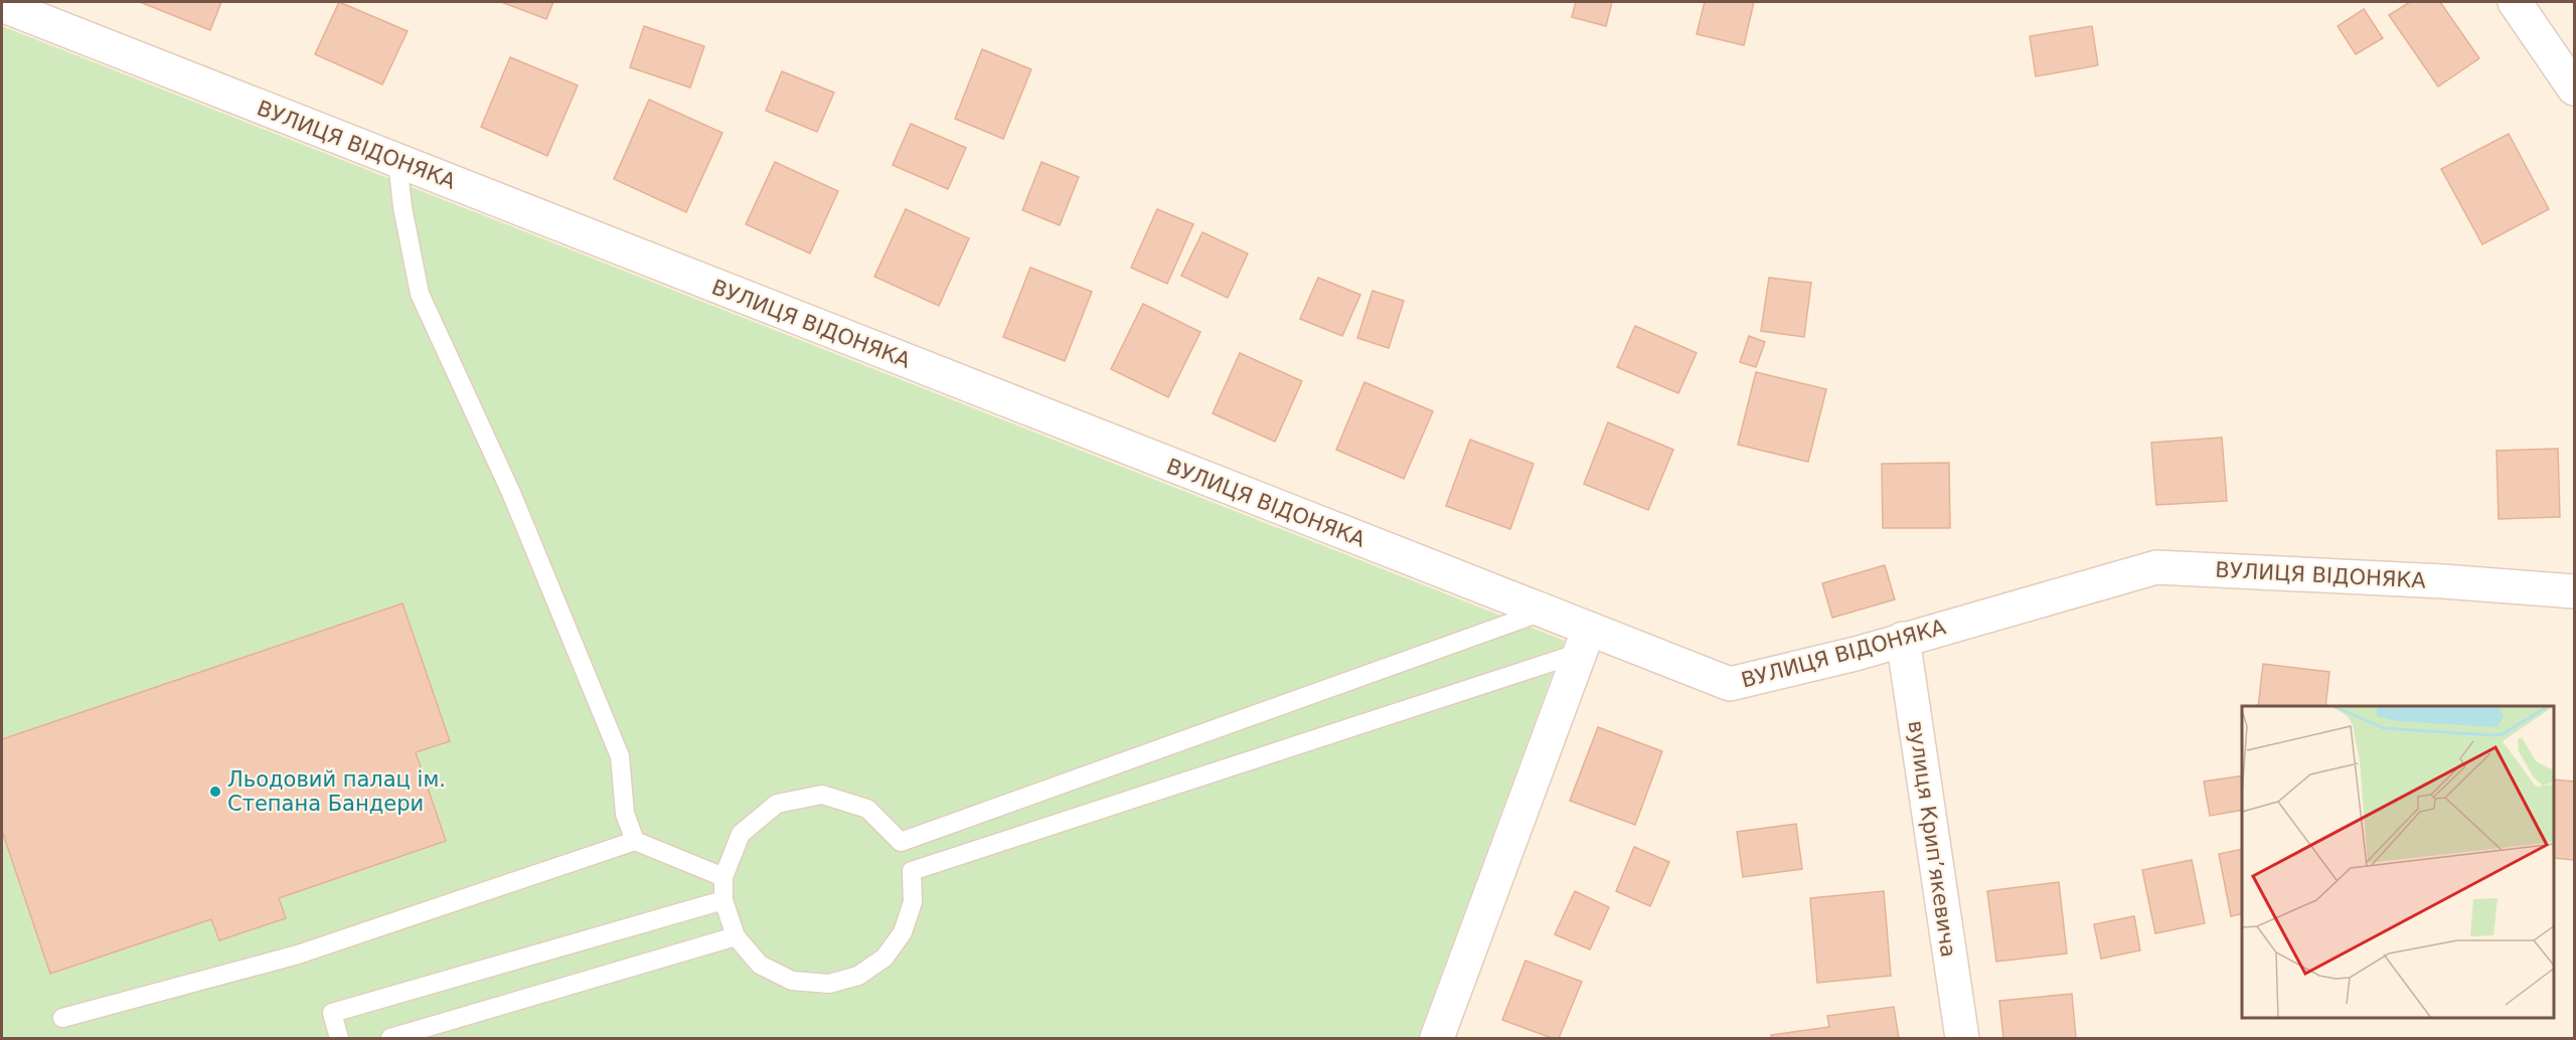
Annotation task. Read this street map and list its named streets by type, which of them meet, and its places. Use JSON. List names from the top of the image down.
{
  "streets": {
    "street": ["ВУЛИЦЯ ВІДОНЯКА", "вулиця Крипʼякевича"]
  },
  "crossings": [
    ["ВУЛИЦЯ ВІДОНЯКА", "вулиця Крипʼякевича"]
  ],
  "places": ["Льодовий палац ім. Степана Бандери"]
}
